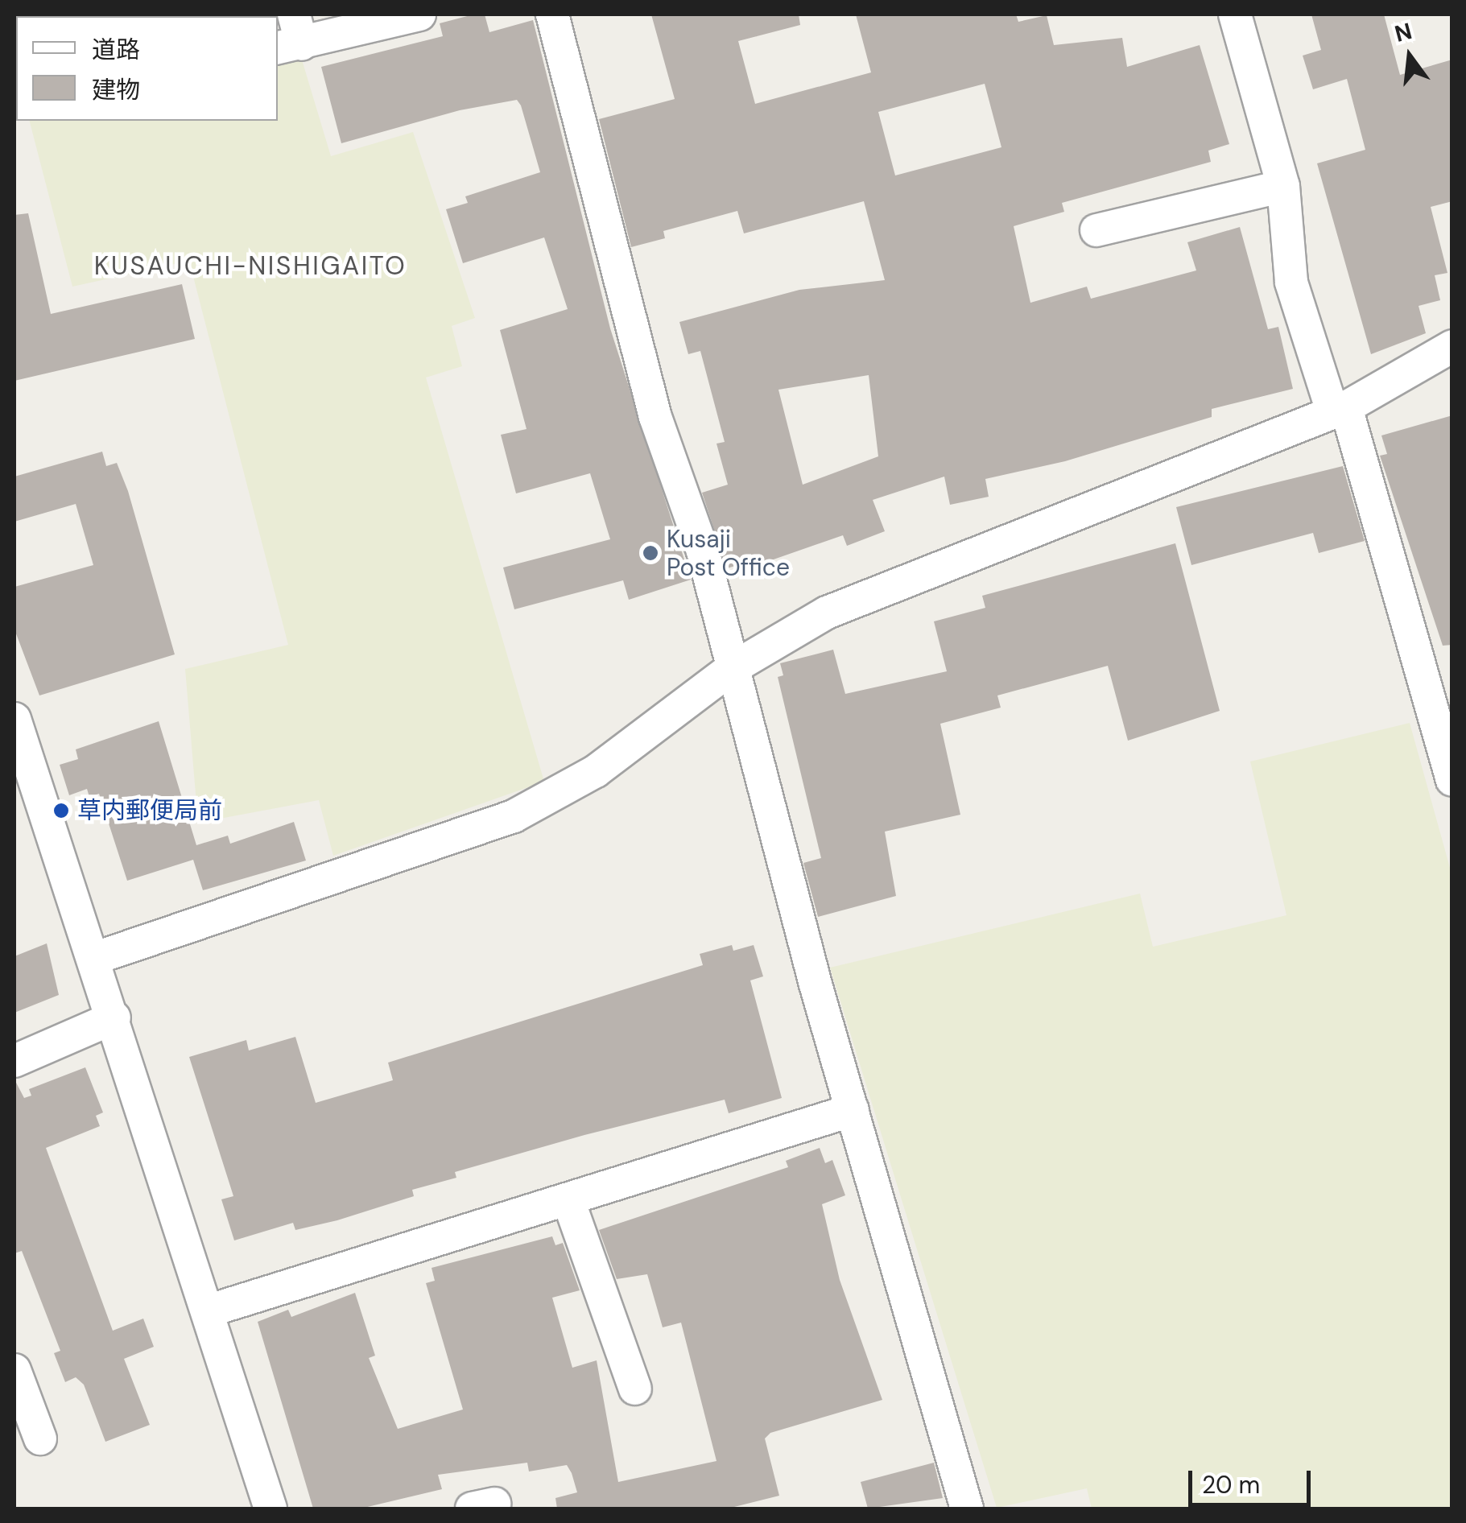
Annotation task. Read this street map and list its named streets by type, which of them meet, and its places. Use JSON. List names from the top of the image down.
{
  "districts": ["KUSAUCHI-NISHIGAITO"],
  "places": ["Kusaji Post Office", "草内郵便局前"],
  "legend": ["道路", "建物"],
  "scale_bar": "20 m",
  "north": "top"
}
